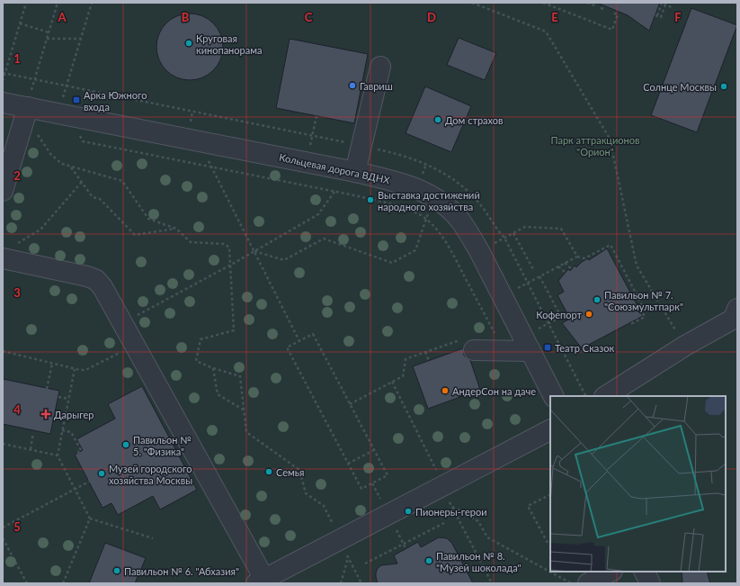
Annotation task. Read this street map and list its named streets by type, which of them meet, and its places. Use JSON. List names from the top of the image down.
{
  "streets": {
    "street": ["Кольцевая дорога ВДНХ"]
  },
  "parks": ["Парк аттракционов \"Орион\""],
  "places": {
    "other": [
      "Круговая кинопанорама",
      "Гавриш",
      "Солнце Москвы",
      "Дом страхов",
      "Выставка достижений народного хозяйства",
      "Павильон № 7. \"Союзмультпарк\"",
      "Кофепорт",
      "АндерСон на даче",
      "Павильон № 5. \"Физика\"",
      "Семья",
      "Музей городского хозяйства Москвы",
      "Пионеры-герои",
      "Павильон № 8. \"Музей шоколада\"",
      "Павильон № 6. \"Абхазия\""
    ],
    "transit": ["Арка Южного входа", "Театр Сказок"],
    "health": ["Дарыгер"]
  },
  "grid": {
    "columns": [
      "A",
      "B",
      "C",
      "D",
      "E",
      "F"
    ],
    "rows": [
      "1",
      "2",
      "3",
      "4",
      "5"
    ]
  }
}
